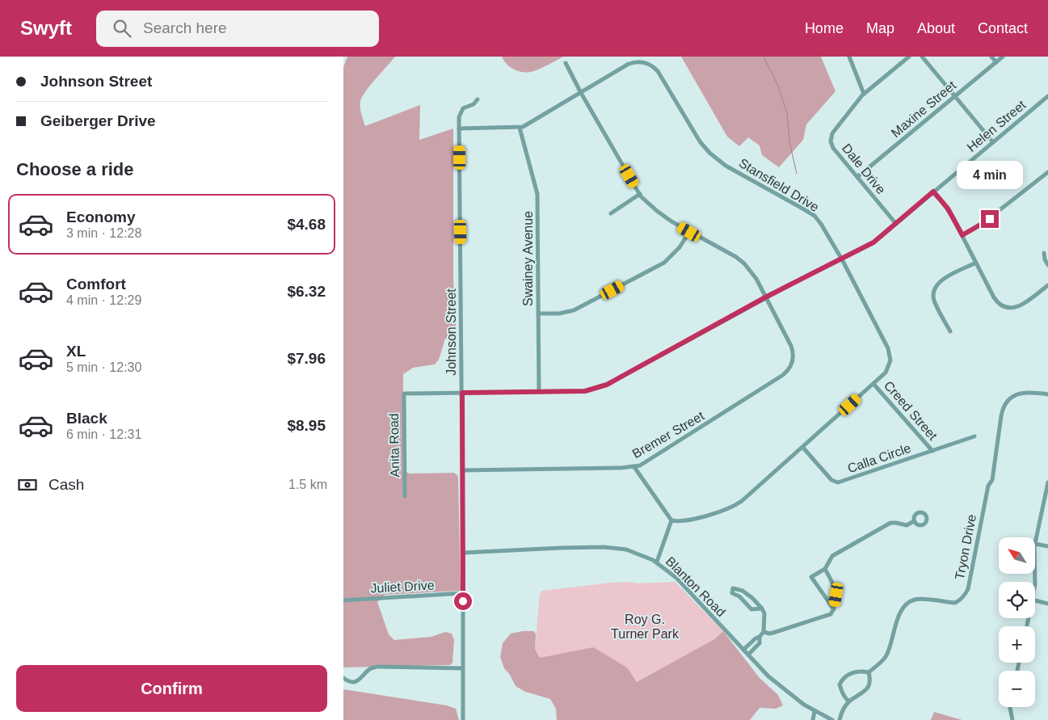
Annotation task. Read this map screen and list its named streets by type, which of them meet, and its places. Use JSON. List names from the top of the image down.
{
  "streets": {
    "street": [
      "Maxine Street",
      "Helen Street",
      "Dale Drive",
      "Stansfield Drive",
      "Swainey Avenue",
      "Johnson Street",
      "Creed Street",
      "Bremer Street",
      "Anita Road",
      "Calla Circle",
      "Tryon Drive",
      "Juliet Drive",
      "Blanton Road"
    ]
  },
  "crossings": [
    ["Maxine Street", "Dale Drive"],
    ["Helen Street", "Dale Drive"],
    ["Helen Street", "Stansfield Drive"],
    ["Helen Street", "Swainey Avenue"],
    ["Helen Street", "Johnson Street"],
    ["Helen Street", "Bremer Street"],
    ["Helen Street", "Anita Road"],
    ["Stansfield Drive", "Swainey Avenue"],
    ["Stansfield Drive", "Johnson Street"],
    ["Stansfield Drive", "Creed Street"],
    ["Stansfield Drive", "Bremer Street"],
    ["Stansfield Drive", "Calla Circle"],
    ["Johnson Street", "Bremer Street"],
    ["Johnson Street", "Juliet Drive"],
    ["Johnson Street", "Blanton Road"],
    ["Creed Street", "Calla Circle"]
  ],
  "parks": ["Roy G. Turner Park"],
  "north": "top left",
  "page": {
    "header": "Swyft",
    "search": "Search here",
    "nav": [
      "Home",
      "Map",
      "About",
      "Contact"
    ],
    "banner": ["Johnson Street", "Geiberger Drive"],
    "heading": "Choose a ride",
    "bubble": "4 min",
    "list": [
      {
        "name": "Economy",
        "note": "3 min · 12:28",
        "value": "$4.68"
      },
      {
        "name": "Comfort",
        "note": "4 min · 12:29",
        "value": "$6.32"
      },
      {
        "name": "XL",
        "note": "5 min · 12:30",
        "value": "$7.96"
      },
      {
        "name": "Black",
        "note": "6 min · 12:31",
        "value": "$8.95"
      }
    ],
    "pay": ["Cash", "1.5 km"],
    "map_buttons": ["+", "−"],
    "buttons": "Confirm"
  }
}
